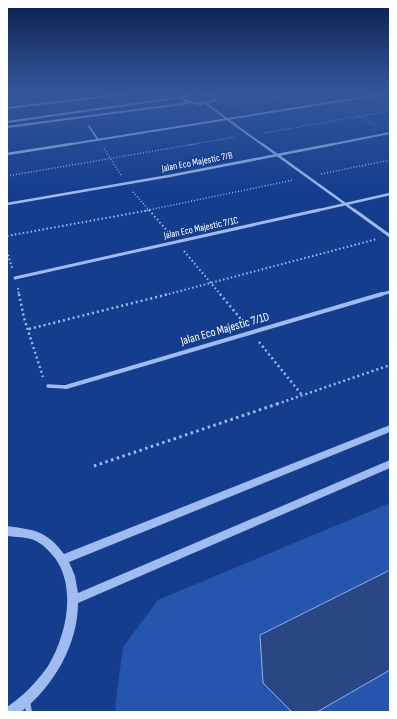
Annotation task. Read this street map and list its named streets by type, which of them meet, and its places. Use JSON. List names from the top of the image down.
{
  "streets": {
    "street": ["Jalan Eco Majestic 7/B", "Jalan Eco Majestic 7/1C", "Jalan Eco Majestic 7/1D"]
  }
}
